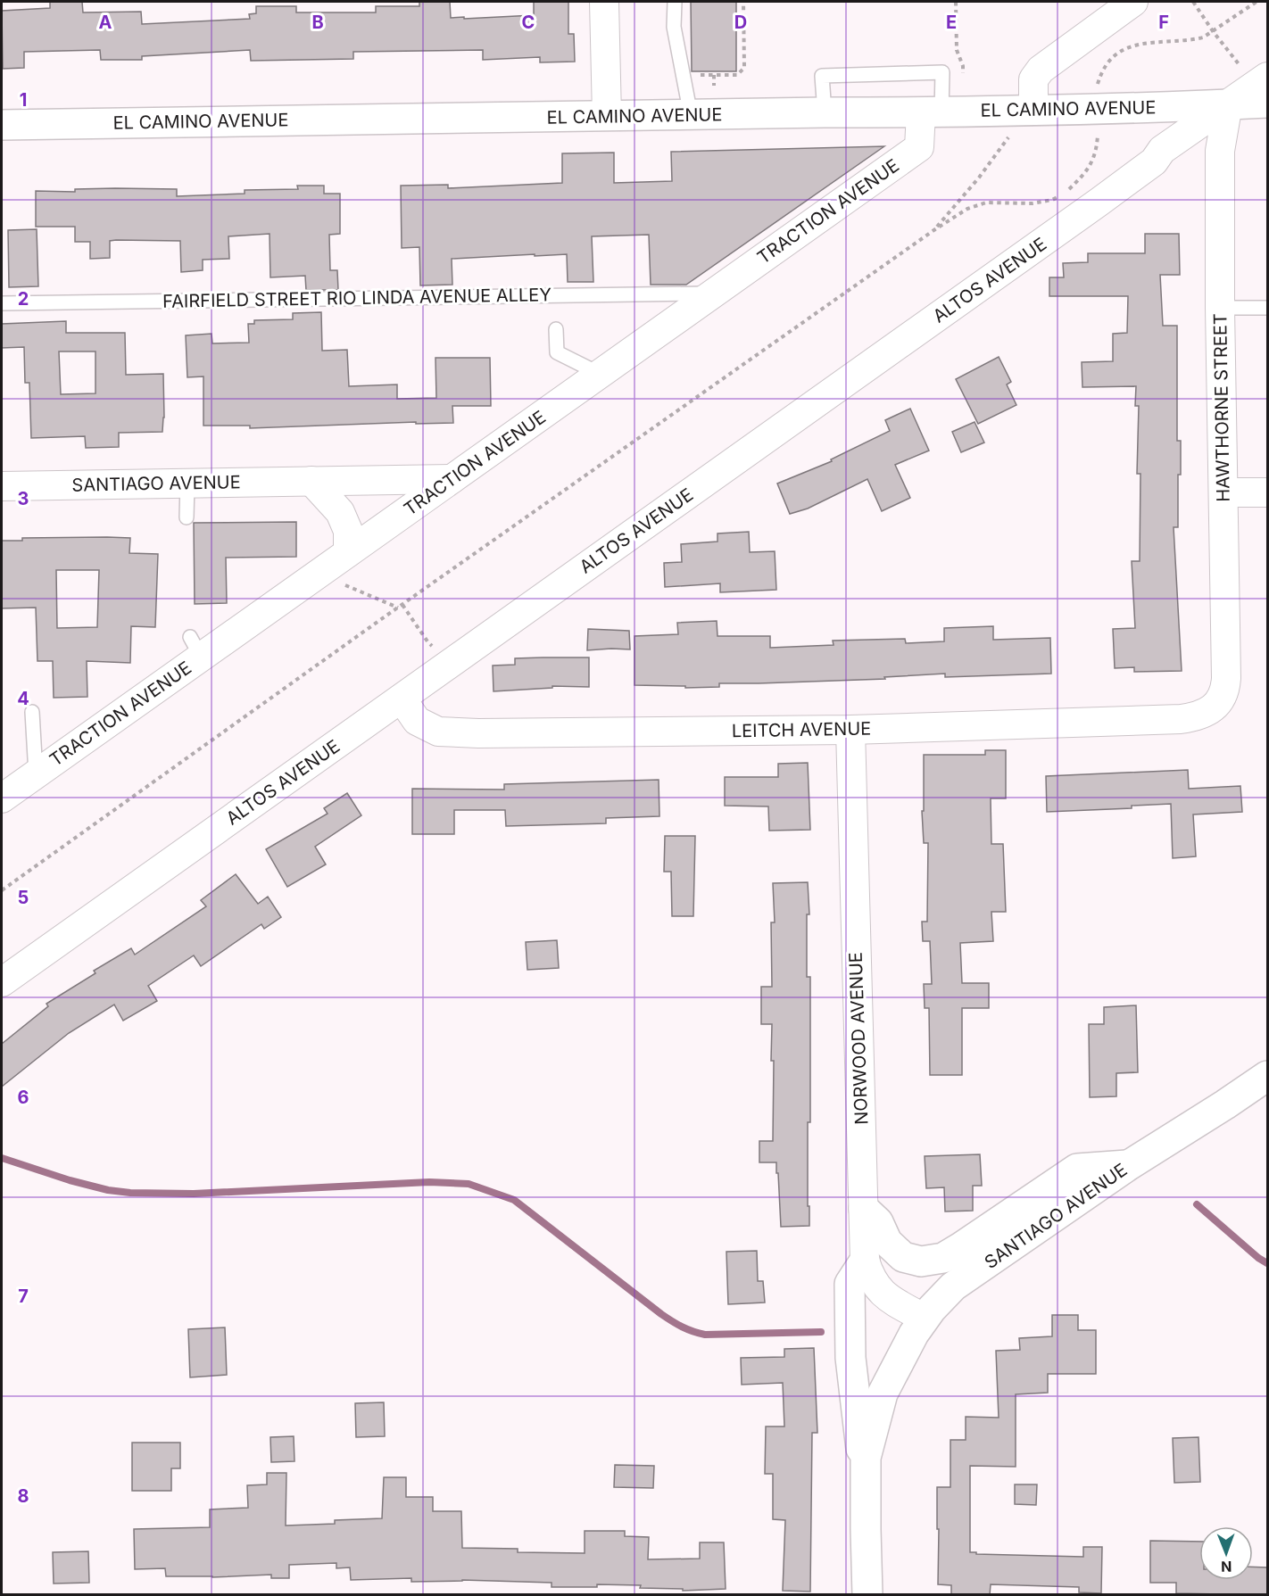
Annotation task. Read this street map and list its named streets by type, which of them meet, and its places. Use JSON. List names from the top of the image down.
{
  "streets": {
    "main road": ["EL CAMINO AVENUE", "SANTIAGO AVENUE"],
    "street": [
      "TRACTION AVENUE",
      "ALTOS AVENUE",
      "HAWTHORNE STREET",
      "LEITCH AVENUE",
      "NORWOOD AVENUE"
    ],
    "lane": ["FAIRFIELD STREET RIO LINDA AVENUE ALLEY"]
  },
  "crossings": [
    ["EL CAMINO AVENUE", "TRACTION AVENUE"],
    ["EL CAMINO AVENUE", "ALTOS AVENUE"],
    ["EL CAMINO AVENUE", "HAWTHORNE STREET"],
    ["TRACTION AVENUE", "FAIRFIELD STREET RIO LINDA AVENUE ALLEY"],
    ["TRACTION AVENUE", "SANTIAGO AVENUE"],
    ["ALTOS AVENUE", "HAWTHORNE STREET"],
    ["ALTOS AVENUE", "LEITCH AVENUE"],
    ["HAWTHORNE STREET", "LEITCH AVENUE"],
    ["SANTIAGO AVENUE", "NORWOOD AVENUE"],
    ["LEITCH AVENUE", "NORWOOD AVENUE"]
  ],
  "north": "bottom",
  "grid": {
    "columns": [
      "A",
      "B",
      "C",
      "D",
      "E",
      "F"
    ],
    "rows": [
      "1",
      "2",
      "3",
      "4",
      "5",
      "6",
      "7",
      "8"
    ]
  }
}
